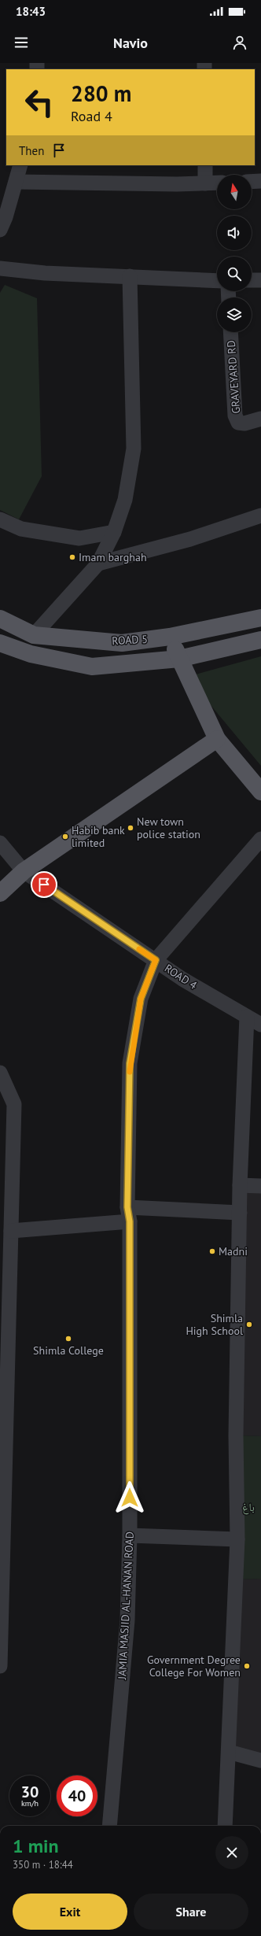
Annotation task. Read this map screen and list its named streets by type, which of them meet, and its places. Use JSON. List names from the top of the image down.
{
  "streets": {
    "main road": ["ROAD 5"],
    "street": ["GRAVEYARD RD", "ROAD 4", "JAMIA MASJID AL-HANAN ROAD"]
  },
  "crossings": [
    ["ROAD 4", "JAMIA MASJID AL-HANAN ROAD"]
  ],
  "parks": ["باغ"],
  "places": [
    "Imam barghah",
    "New town police station",
    "Habib bank limited",
    "Madni",
    "Shimla High School",
    "Shimla College",
    "Government Degree College For Women"
  ],
  "north": "top",
  "page": {
    "status": "18:43",
    "header": "Navio",
    "turn": ["280 m", "Road 4"],
    "then": "Then",
    "speed": "30 km/h",
    "limit": "40",
    "heading": ["1 min", "350 m · 18:44"],
    "buttons": ["Exit", "Share"]
  }
}
